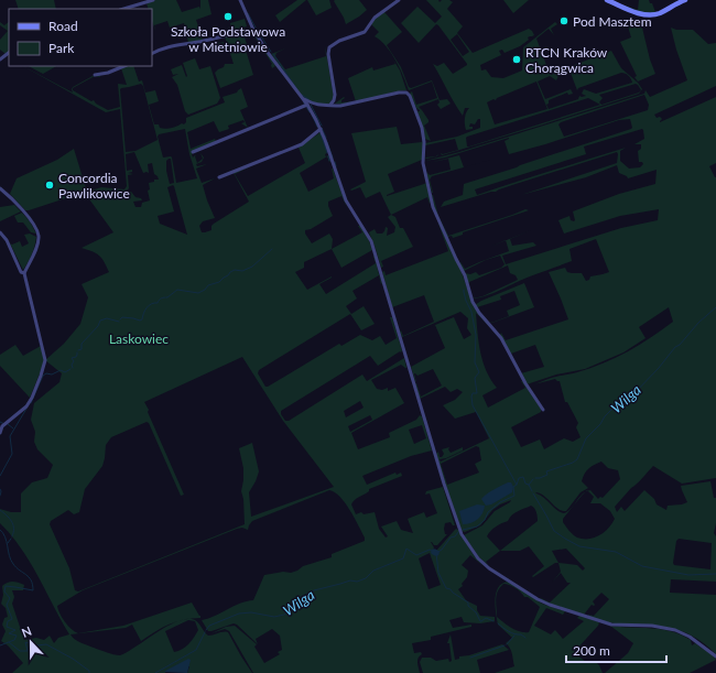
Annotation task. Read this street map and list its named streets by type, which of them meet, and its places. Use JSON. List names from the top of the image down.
{
  "water": ["Wilga"],
  "parks": ["Laskowiec"],
  "places": [
    "Szkoła Podstawowa w Mietniowie",
    "Pod Masztem",
    "RTCN Kraków Chorągwica",
    "Concordia Pawlikowice"
  ],
  "legend": ["Road", "Park"],
  "scale_bar": "200 m",
  "north": "top"
}
